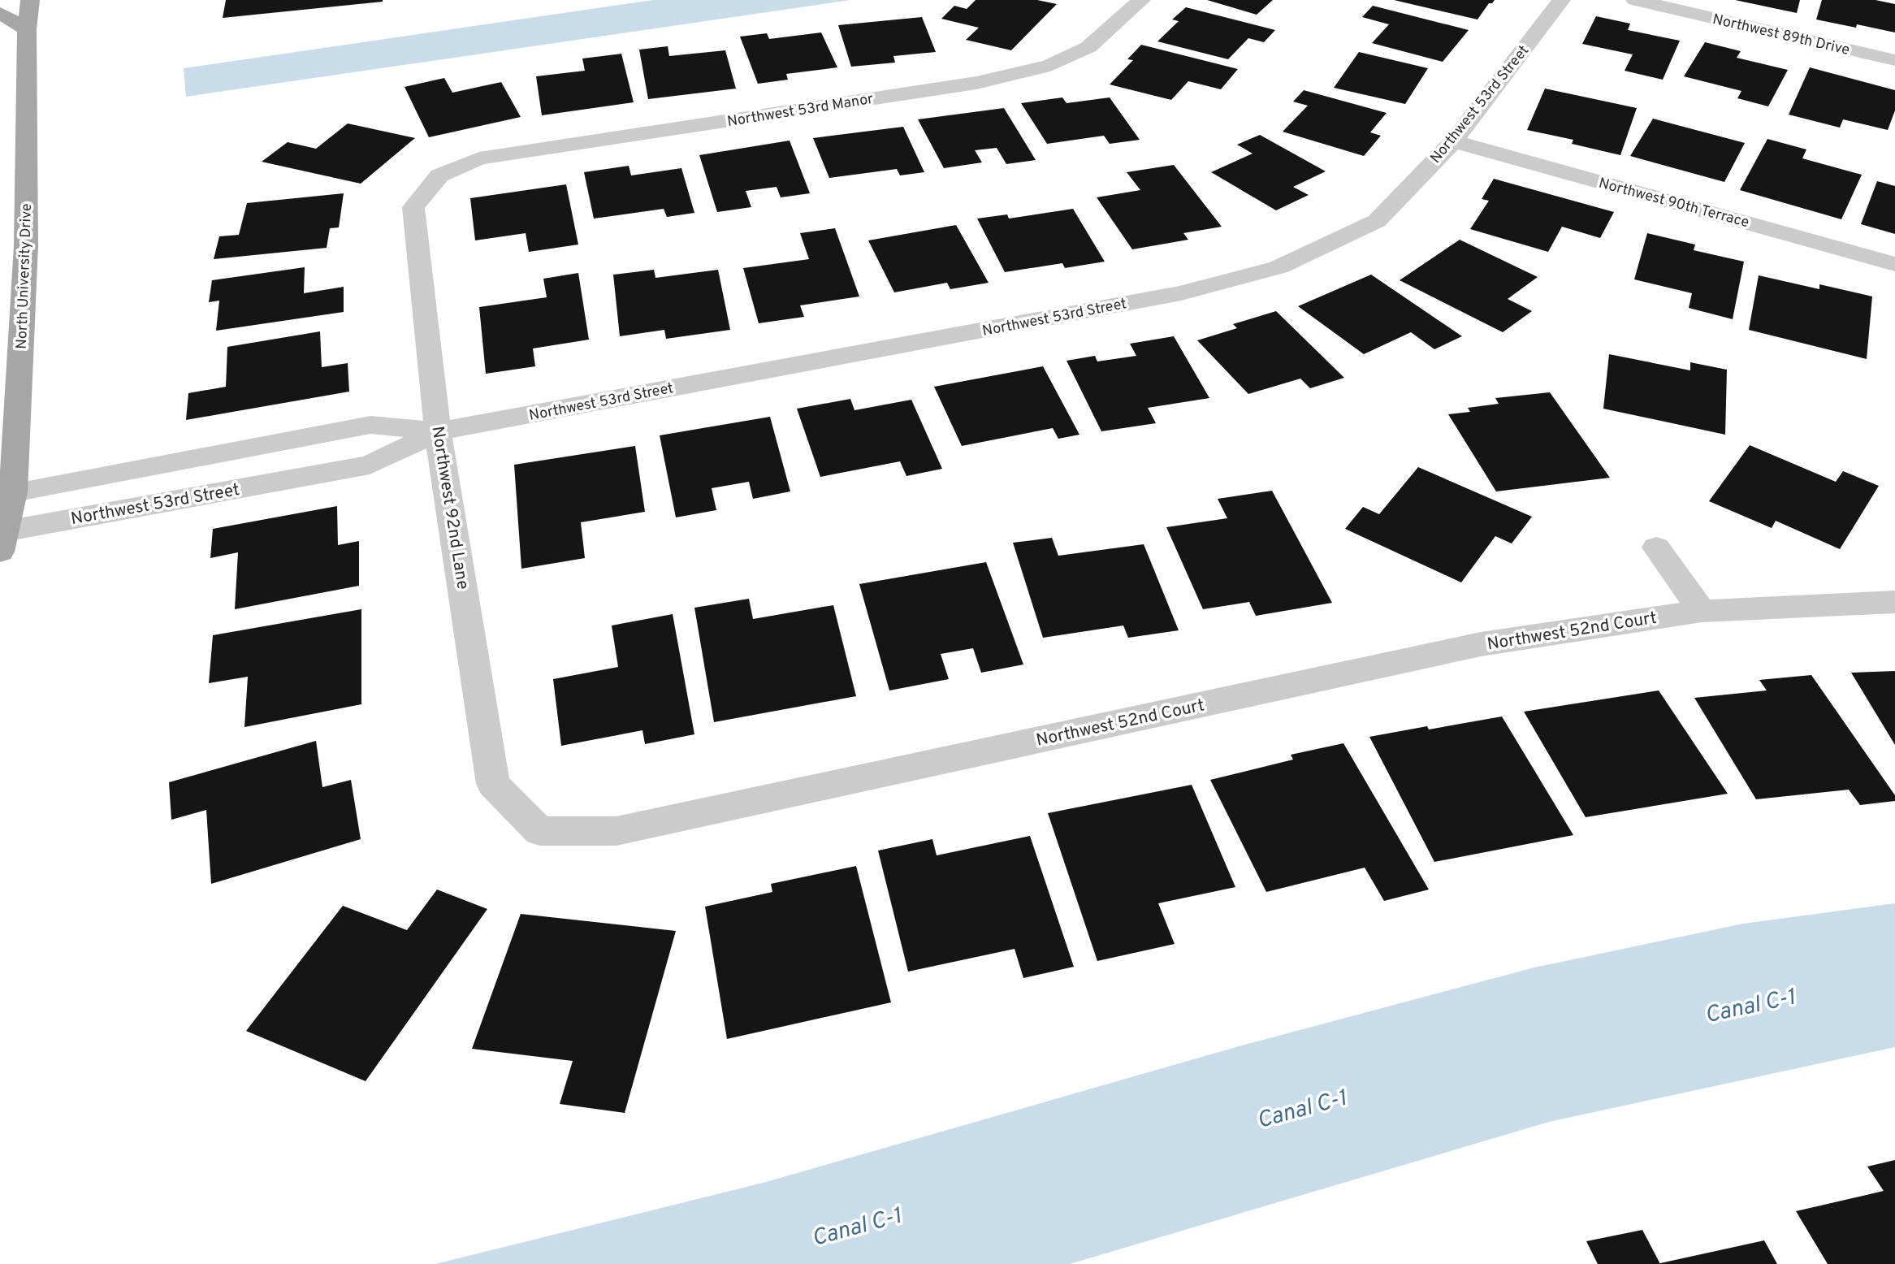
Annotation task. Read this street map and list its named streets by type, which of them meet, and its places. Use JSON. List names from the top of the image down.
{
  "streets": {
    "main road": ["North University Drive"],
    "street": [
      "Northwest 89th Drive",
      "Northwest 53rd Street",
      "Northwest 53rd Manor",
      "Northwest 90th Terrace",
      "Northwest 92nd Lane",
      "Northwest 52nd Court"
    ]
  },
  "crossings": [
    ["Northwest 53rd Street", "Northwest 90th Terrace"],
    ["Northwest 53rd Street", "North University Drive"],
    ["Northwest 53rd Street", "Northwest 92nd Lane"],
    ["Northwest 53rd Manor", "Northwest 92nd Lane"],
    ["Northwest 92nd Lane", "Northwest 52nd Court"]
  ],
  "water": ["Canal C-1"]
}
